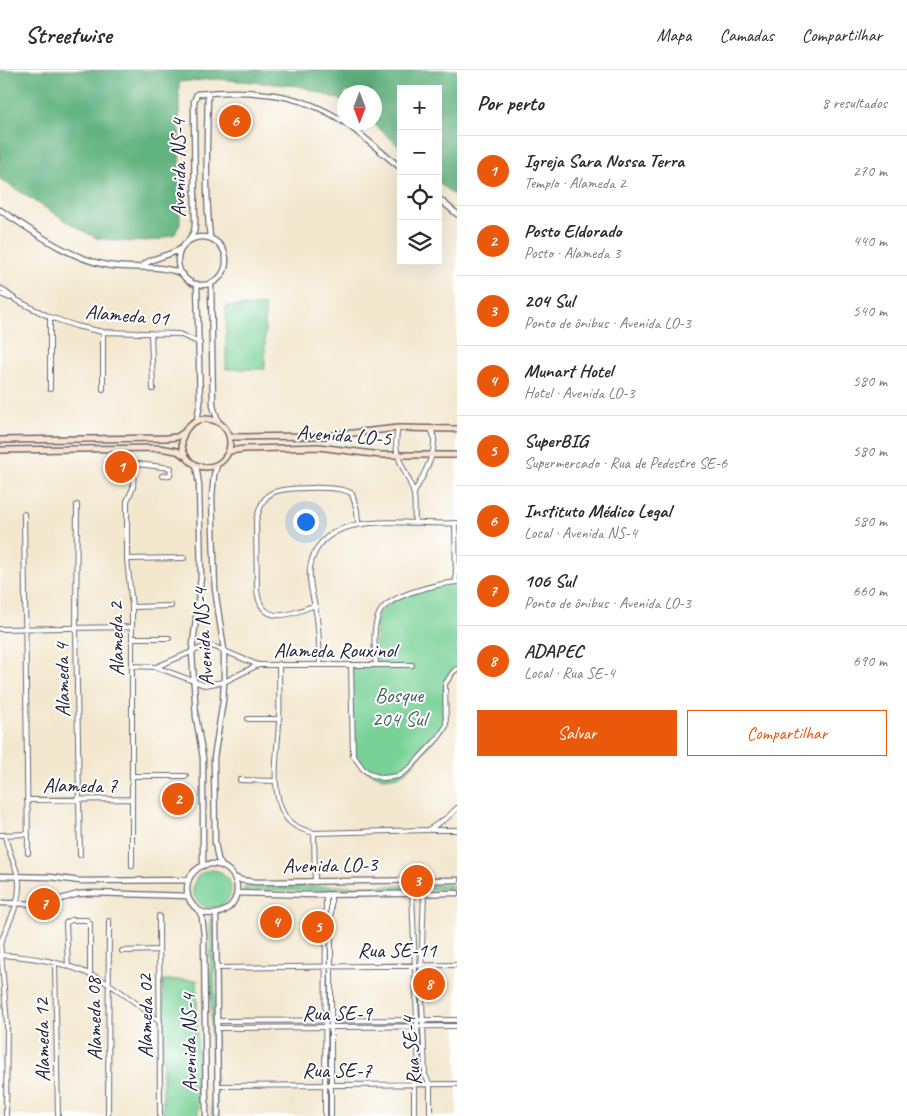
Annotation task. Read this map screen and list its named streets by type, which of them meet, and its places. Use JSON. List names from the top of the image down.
{
  "streets": {
    "main road": ["Avenida LO-5"],
    "street": [
      "Avenida NS-4",
      "Alameda 01",
      "Alameda 2",
      "Alameda Rouxinol",
      "Alameda 4",
      "Alameda 7",
      "Avenida LO-3",
      "Rua SE-11",
      "Rua SE-9",
      "Alameda 02",
      "Alameda 08",
      "Alameda 12",
      "Rua SE-4",
      "Rua SE-7"
    ]
  },
  "crossings": [
    ["Avenida NS-4", "Avenida LO-5"],
    ["Avenida NS-4", "Avenida LO-3"],
    ["Avenida NS-4", "Rua SE-11"],
    ["Avenida NS-4", "Rua SE-9"],
    ["Avenida NS-4", "Rua SE-7"],
    ["Alameda 2", "Alameda 7"],
    ["Alameda 4", "Alameda 7"],
    ["Avenida LO-3", "Rua SE-4"],
    ["Rua SE-11", "Rua SE-4"],
    ["Rua SE-9", "Rua SE-4"],
    ["Rua SE-4", "Rua SE-7"]
  ],
  "parks": ["Bosque 204 Sul"],
  "north": "bottom",
  "page": {
    "header": "Streetwise",
    "nav": ["Mapa", "Camadas", "Compartilhar"],
    "heading": ["Por perto", "8 resultados"],
    "map_buttons": ["+", "−"],
    "pins": [
      "6",
      "1",
      "2",
      "3",
      "7",
      "4",
      "5",
      "8"
    ],
    "list": [
      {
        "mark": "1",
        "name": "Igreja Sara Nossa Terra",
        "note": "Templo · Alameda 2",
        "value": "270 m"
      },
      {
        "mark": "2",
        "name": "Posto Eldorado",
        "note": "Posto · Alameda 3",
        "value": "440 m"
      },
      {
        "mark": "3",
        "name": "204 Sul",
        "note": "Ponto de ônibus · Avenida LO-3",
        "value": "540 m"
      },
      {
        "mark": "4",
        "name": "Munart Hotel",
        "note": "Hotel · Avenida LO-3",
        "value": "580 m"
      },
      {
        "mark": "5",
        "name": "SuperBIG",
        "note": "Supermercado · Rua de Pedestre SE-6",
        "value": "580 m"
      },
      {
        "mark": "6",
        "name": "Instituto Médico Legal",
        "note": "Local · Avenida NS-4",
        "value": "580 m"
      },
      {
        "mark": "7",
        "name": "106 Sul",
        "note": "Ponto de ônibus · Avenida LO-3",
        "value": "660 m"
      },
      {
        "mark": "8",
        "name": "ADAPEC",
        "note": "Local · Rua SE-4",
        "value": "690 m"
      }
    ],
    "buttons": ["Salvar", "Compartilhar"]
  }
}
